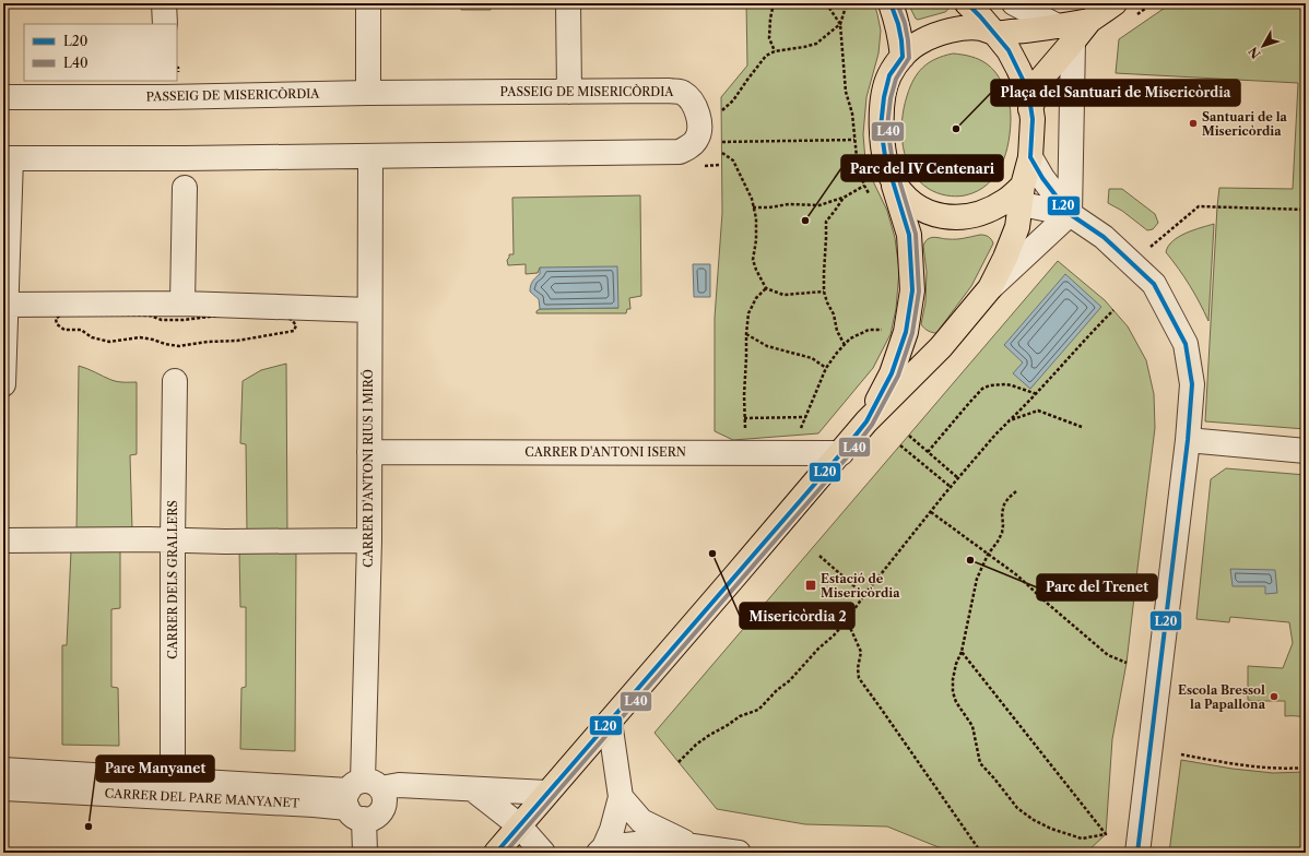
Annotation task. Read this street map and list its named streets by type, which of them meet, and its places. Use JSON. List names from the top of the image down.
{
  "streets": {
    "street": [
      "PASSEIG DE MISERICÒRDIA",
      "CARRER D'ANTONI ISERN",
      "CARRER D'ANTONI RIUS I MIRÓ",
      "CARRER DELS GRALLERS",
      "CARRER DEL PARE MANYANET"
    ]
  },
  "crossings": [
    ["PASSEIG DE MISERICÒRDIA", "CARRER D'ANTONI RIUS I MIRÓ"],
    ["CARRER D'ANTONI ISERN", "CARRER D'ANTONI RIUS I MIRÓ"],
    ["CARRER D'ANTONI RIUS I MIRÓ", "CARRER DEL PARE MANYANET"],
    ["CARRER DELS GRALLERS", "CARRER DEL PARE MANYANET"]
  ],
  "places": {
    "other": [
      "Santuari de la Misericòrdia",
      "Plaça del Santuari de Misericòrdia",
      "Parc del IV Centenari",
      "Misericòrdia 2",
      "Parc del Trenet",
      "Escola Bressol la Papallona",
      "Pare Manyanet"
    ],
    "transit": ["Estació de Misericòrdia"]
  },
  "lines": ["transit line L20", "transit line L40"],
  "legend": ["L20", "L40"],
  "north": "bottom left"
}
